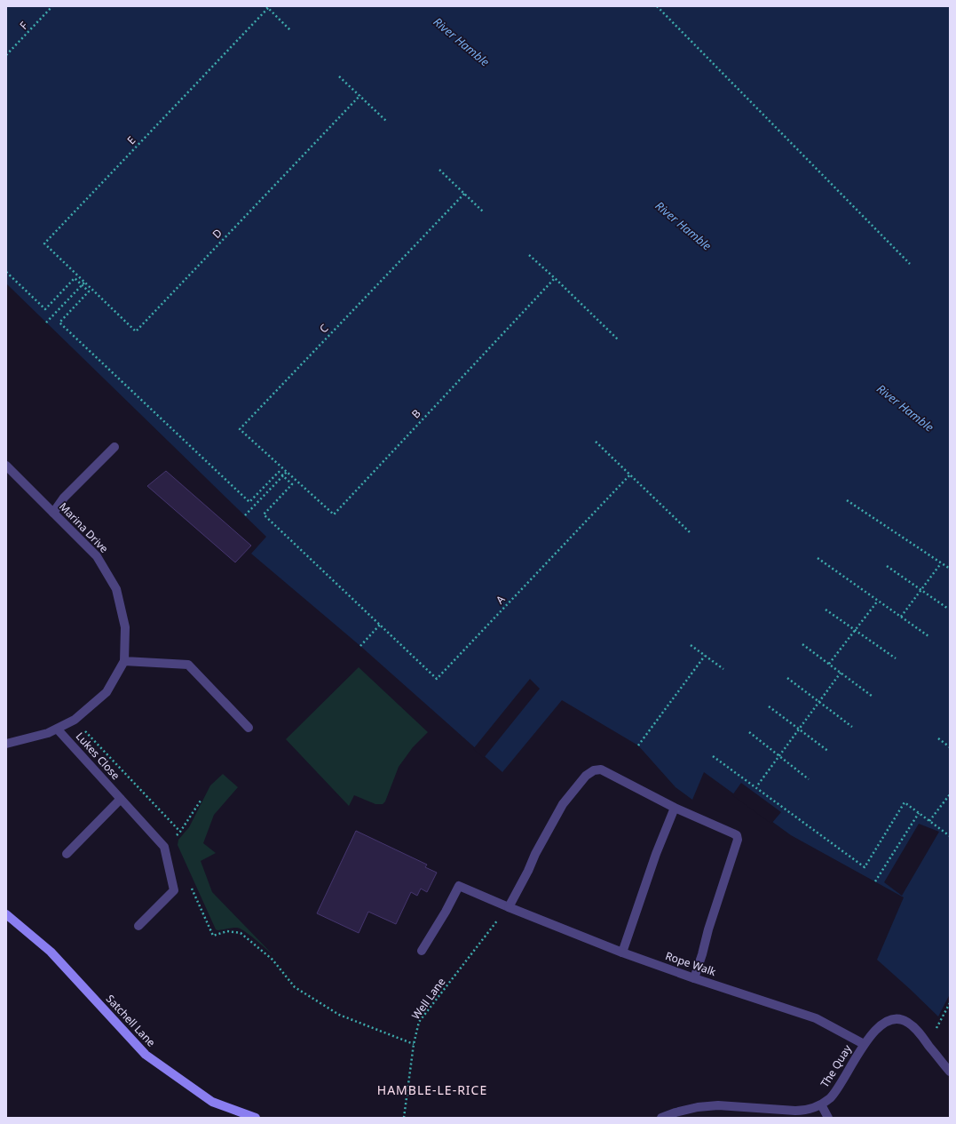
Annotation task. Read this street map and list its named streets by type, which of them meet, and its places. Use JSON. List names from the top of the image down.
{
  "streets": {
    "street": [
      "Marina Drive",
      "Lukes Close",
      "Rope Walk",
      "Satchell Lane",
      "The Quay"
    ],
    "path": [
      "F",
      "E",
      "D",
      "C",
      "B",
      "A",
      "Well Lane"
    ]
  },
  "crossings": [
    ["E", "D"],
    ["C", "B"],
    ["Marina Drive", "Lukes Close"],
    ["Rope Walk", "Well Lane"],
    ["Rope Walk", "The Quay"]
  ],
  "districts": ["HAMBLE-LE-RICE"],
  "water": ["River Hamble"]
}
